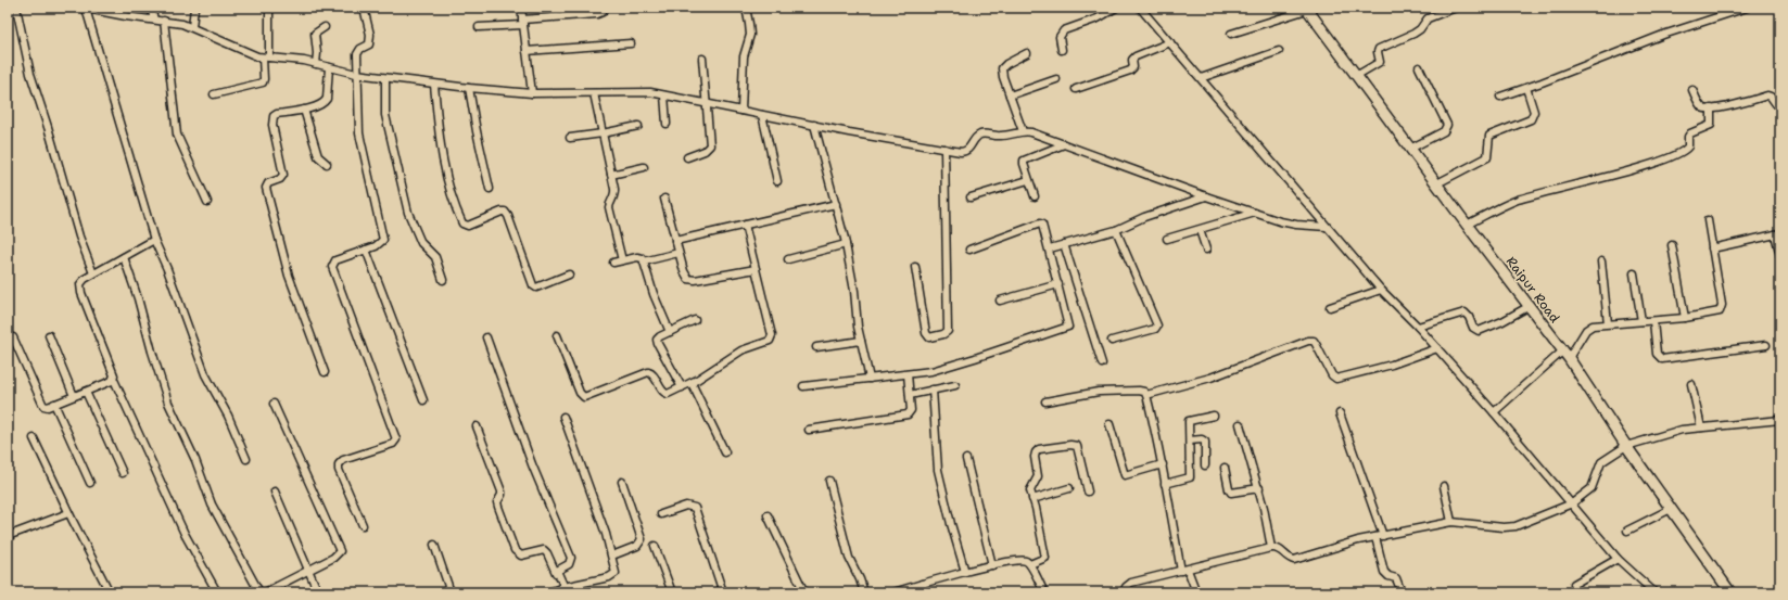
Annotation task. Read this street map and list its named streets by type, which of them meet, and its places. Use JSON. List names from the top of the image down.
{
  "streets": {
    "main road": ["Raipur Road"]
  }
}
